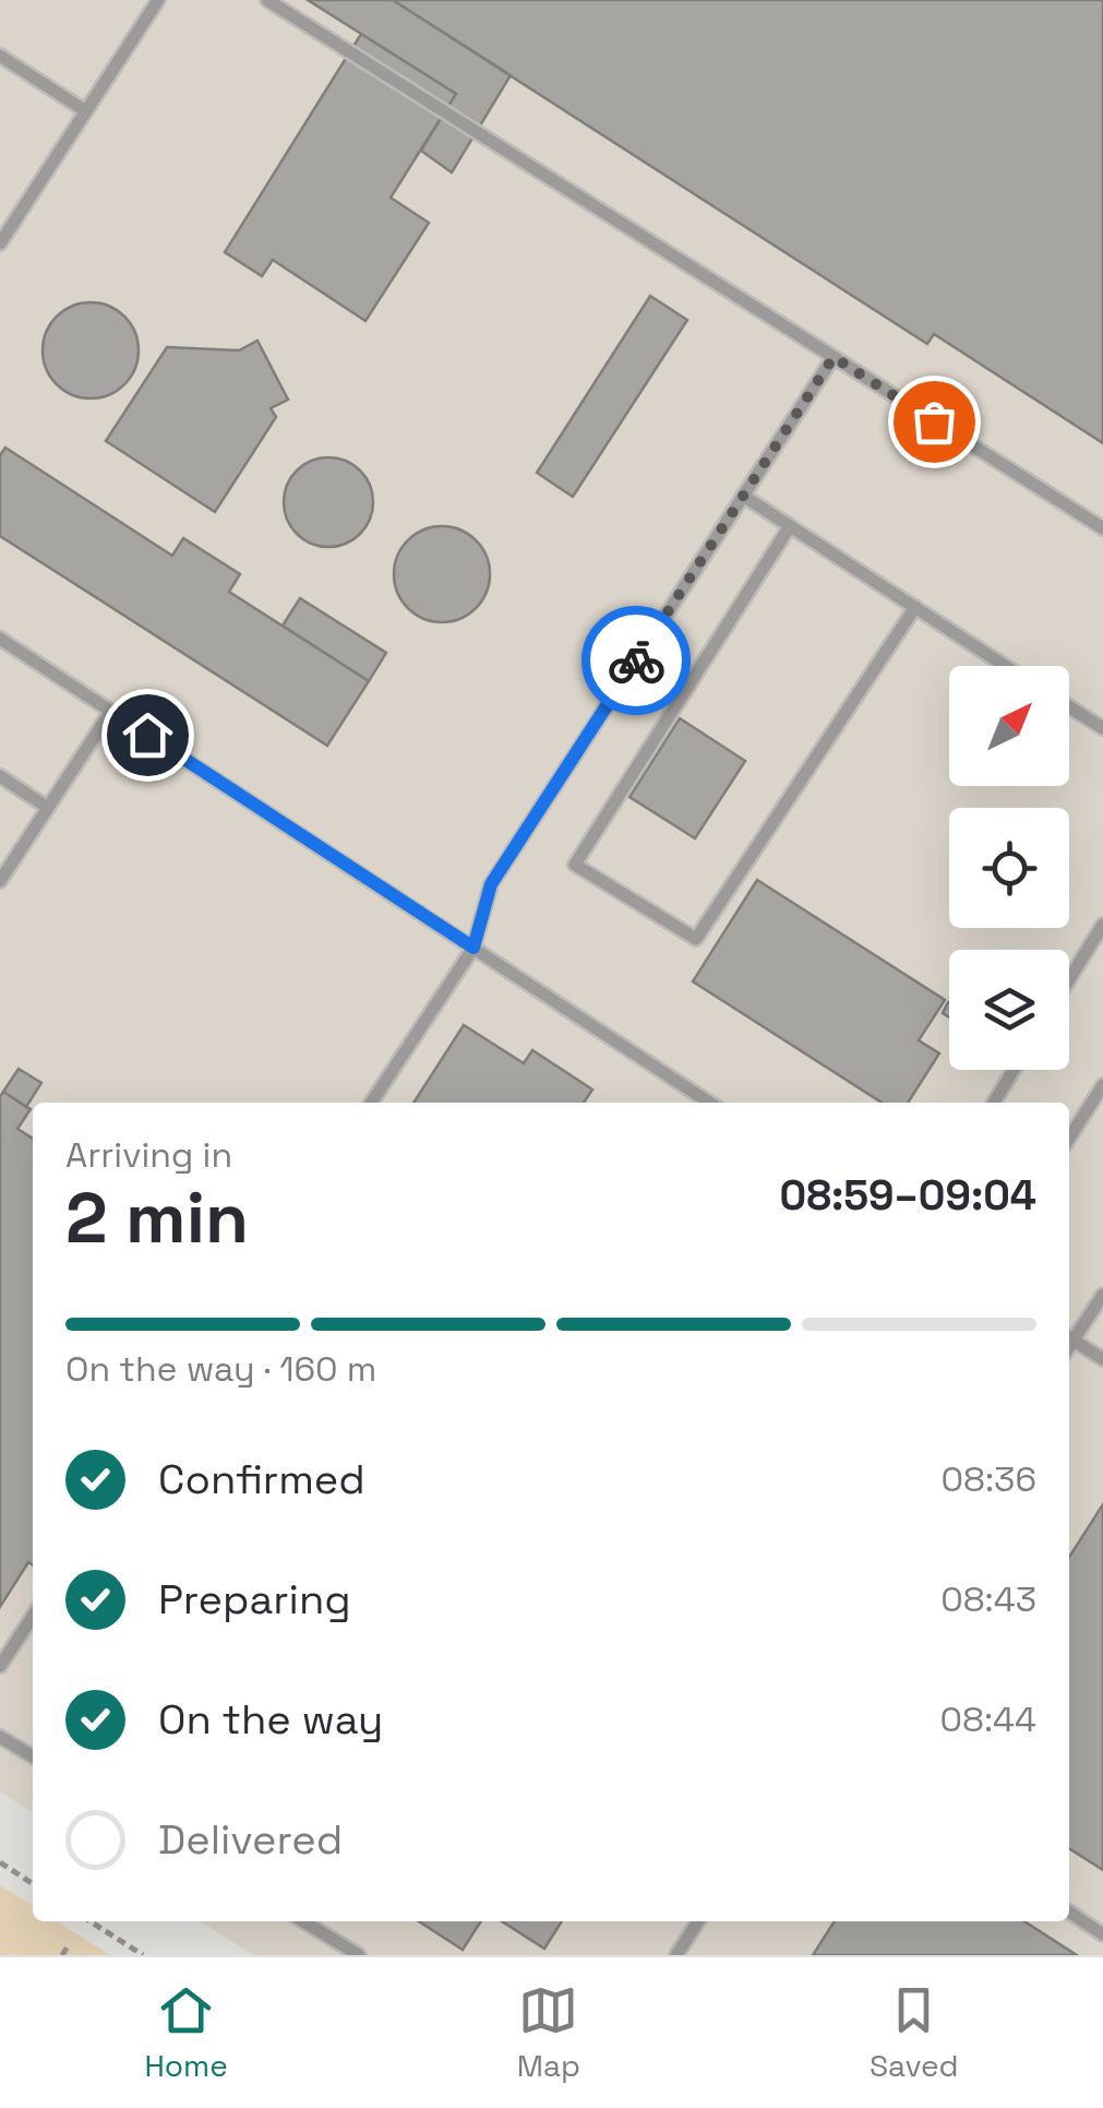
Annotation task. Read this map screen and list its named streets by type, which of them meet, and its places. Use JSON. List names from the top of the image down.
{
  "north": "top right",
  "page": {
    "heading": ["2 min", "Arriving in", "08:59–09:04"],
    "bar": "On the way · 160 m",
    "list": [
      ["Confirmed", "08:36"],
      ["Preparing", "08:43"],
      ["On the way", "08:44"],
      "Delivered"
    ],
    "tabs": ["Home", "Map", "Saved"]
  }
}
